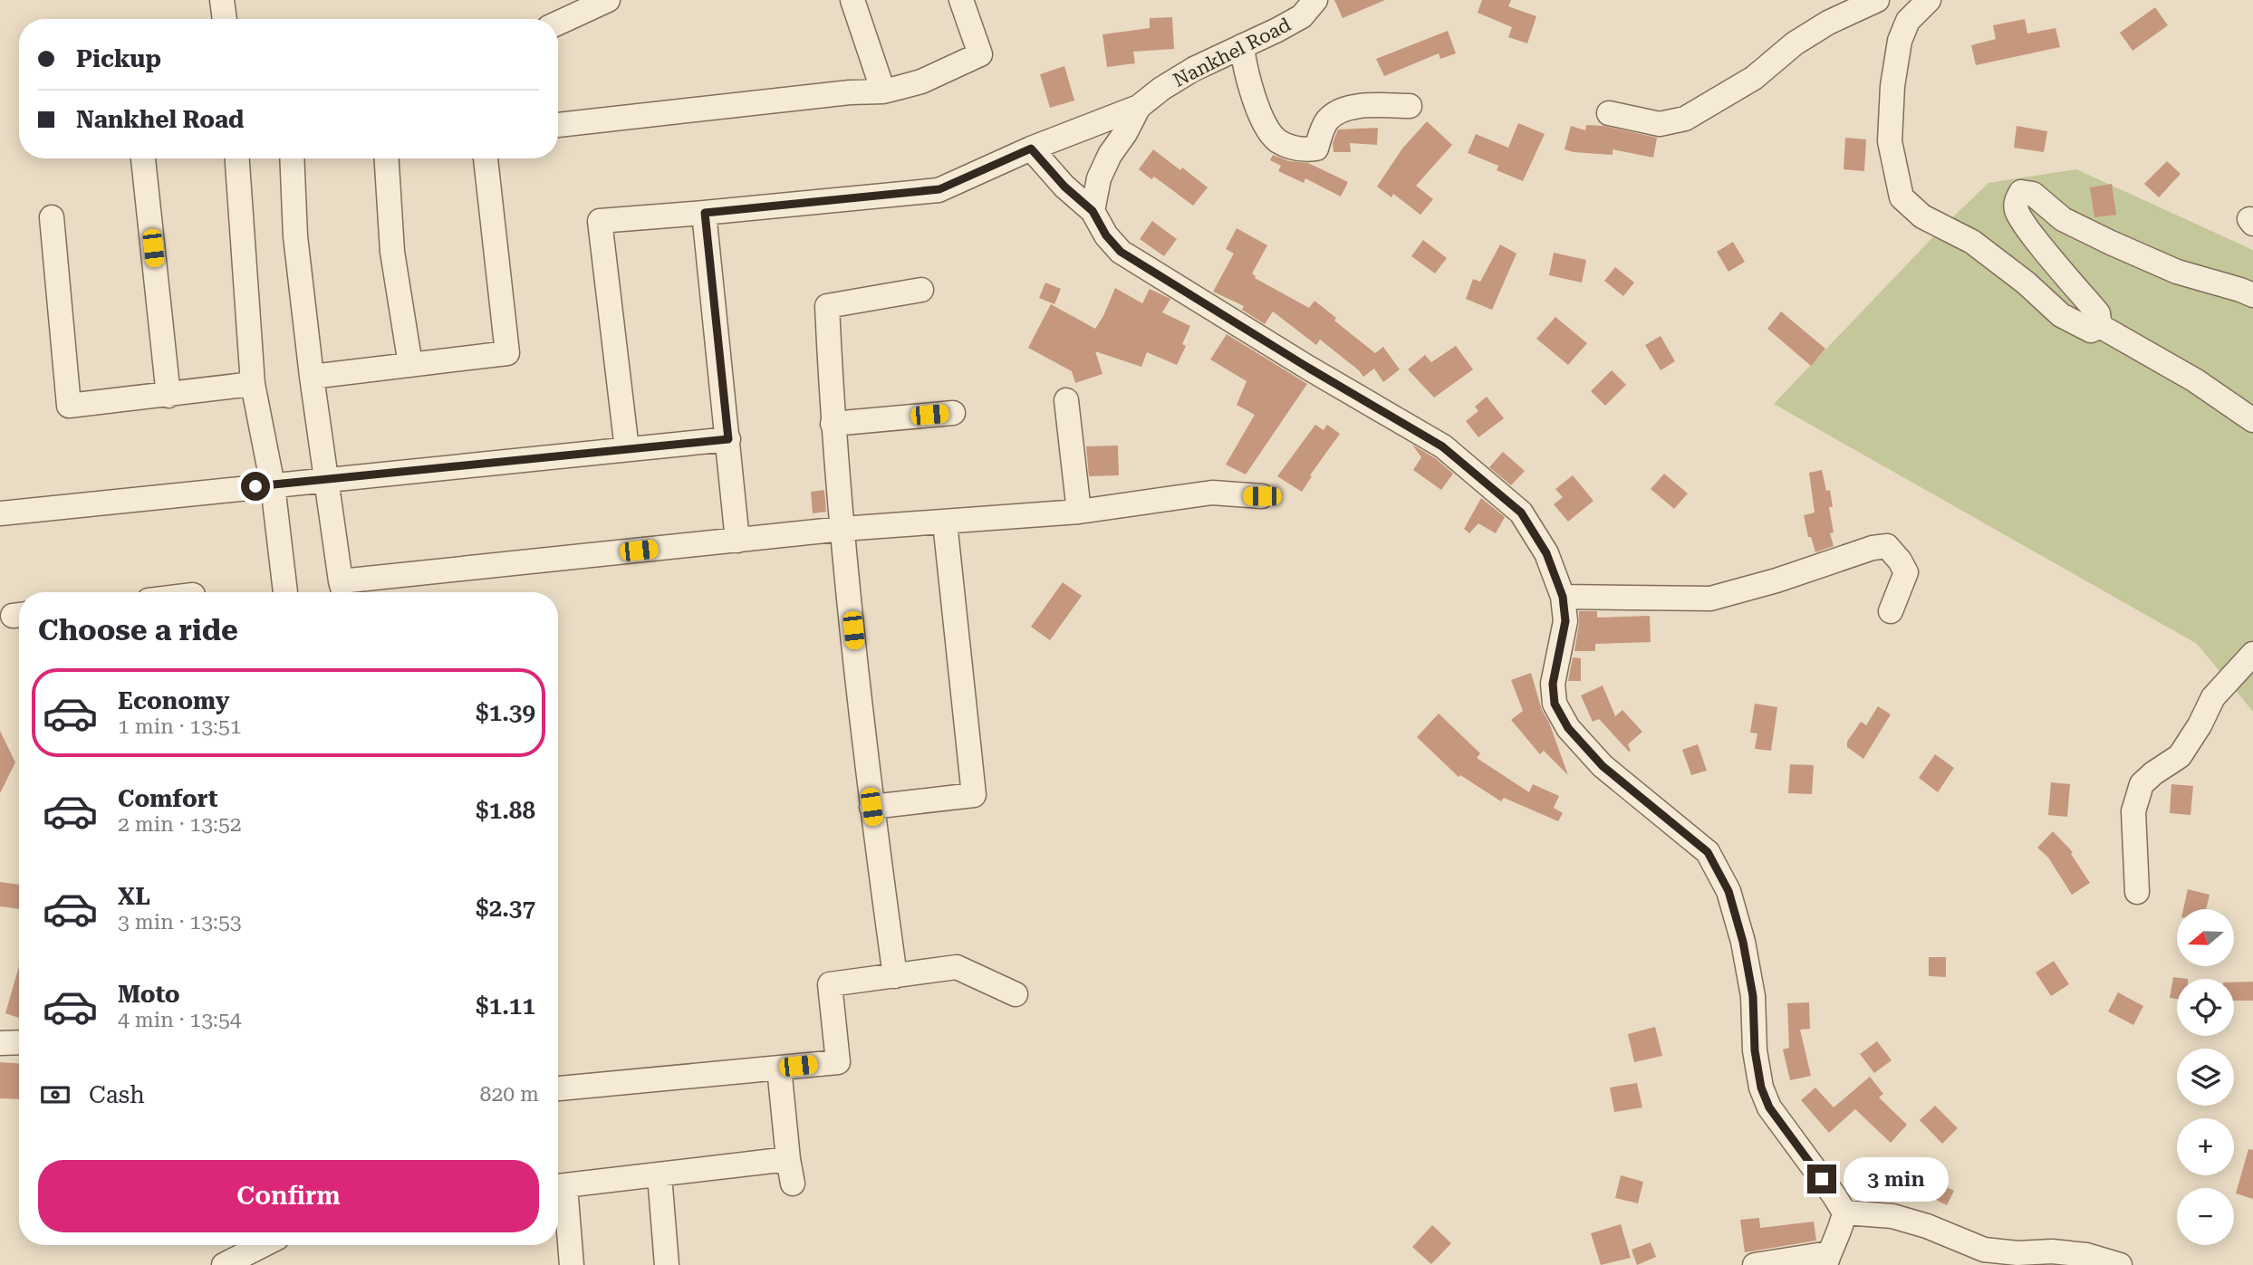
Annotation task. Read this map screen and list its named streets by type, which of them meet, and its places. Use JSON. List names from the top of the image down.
{
  "streets": {
    "street": ["Nankhel Road"]
  },
  "north": "left",
  "page": {
    "banner": ["Pickup", "Nankhel Road"],
    "heading": "Choose a ride",
    "list": [
      {
        "name": "Economy",
        "note": "1 min · 13:51",
        "value": "$1.39"
      },
      {
        "name": "Comfort",
        "note": "2 min · 13:52",
        "value": "$1.88"
      },
      {
        "name": "XL",
        "note": "3 min · 13:53",
        "value": "$2.37"
      },
      {
        "name": "Moto",
        "note": "4 min · 13:54",
        "value": "$1.11"
      }
    ],
    "map_buttons": ["+", "−"],
    "pay": ["Cash", "820 m"],
    "buttons": "Confirm",
    "bubble": "3 min"
  }
}
